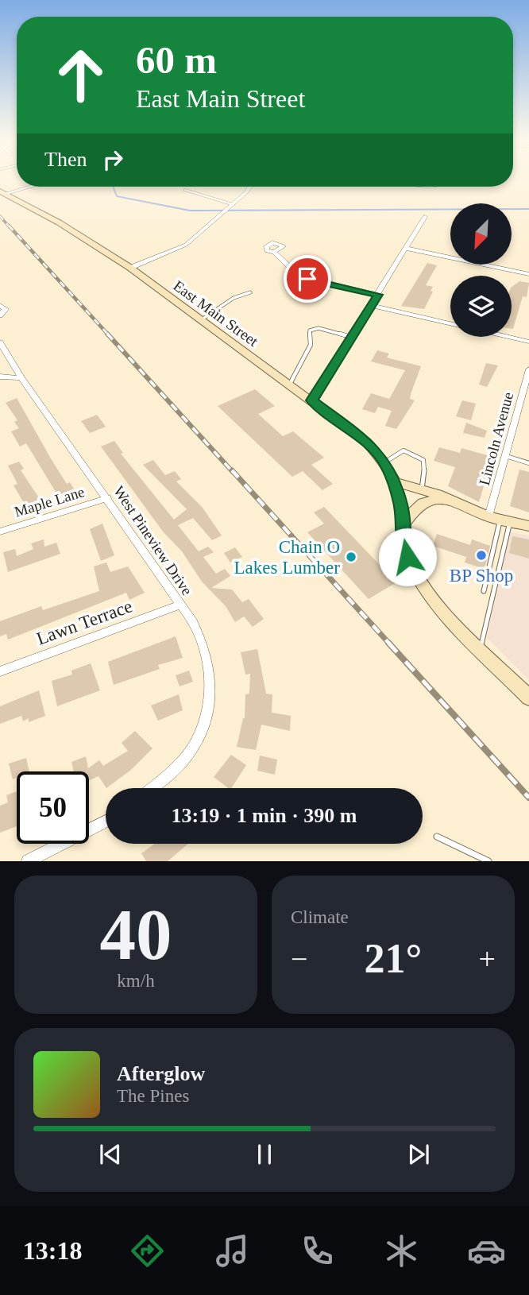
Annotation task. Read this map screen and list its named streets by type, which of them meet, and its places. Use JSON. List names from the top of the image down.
{
  "streets": {
    "main road": ["East Main Street"],
    "street": [
      "Lincoln Avenue",
      "Maple Lane",
      "West Pineview Drive",
      "Lawn Terrace"
    ]
  },
  "crossings": [
    ["Maple Lane", "West Pineview Drive"],
    ["West Pineview Drive", "Lawn Terrace"]
  ],
  "places": ["BP Shop", "Chain O Lakes Lumber"],
  "north": "bottom left",
  "page": {
    "turn": ["60 m", "East Main Street"],
    "then": "Then",
    "limit": "50",
    "trip": "13:19 · 1 min · 390 m",
    "tile": [
      ["40", "km/h"],
      "Climate"
    ],
    "heat": ["−", "21°", "+"],
    "song": ["Afterglow", "The Pines"],
    "tabs": "13:18"
  }
}
